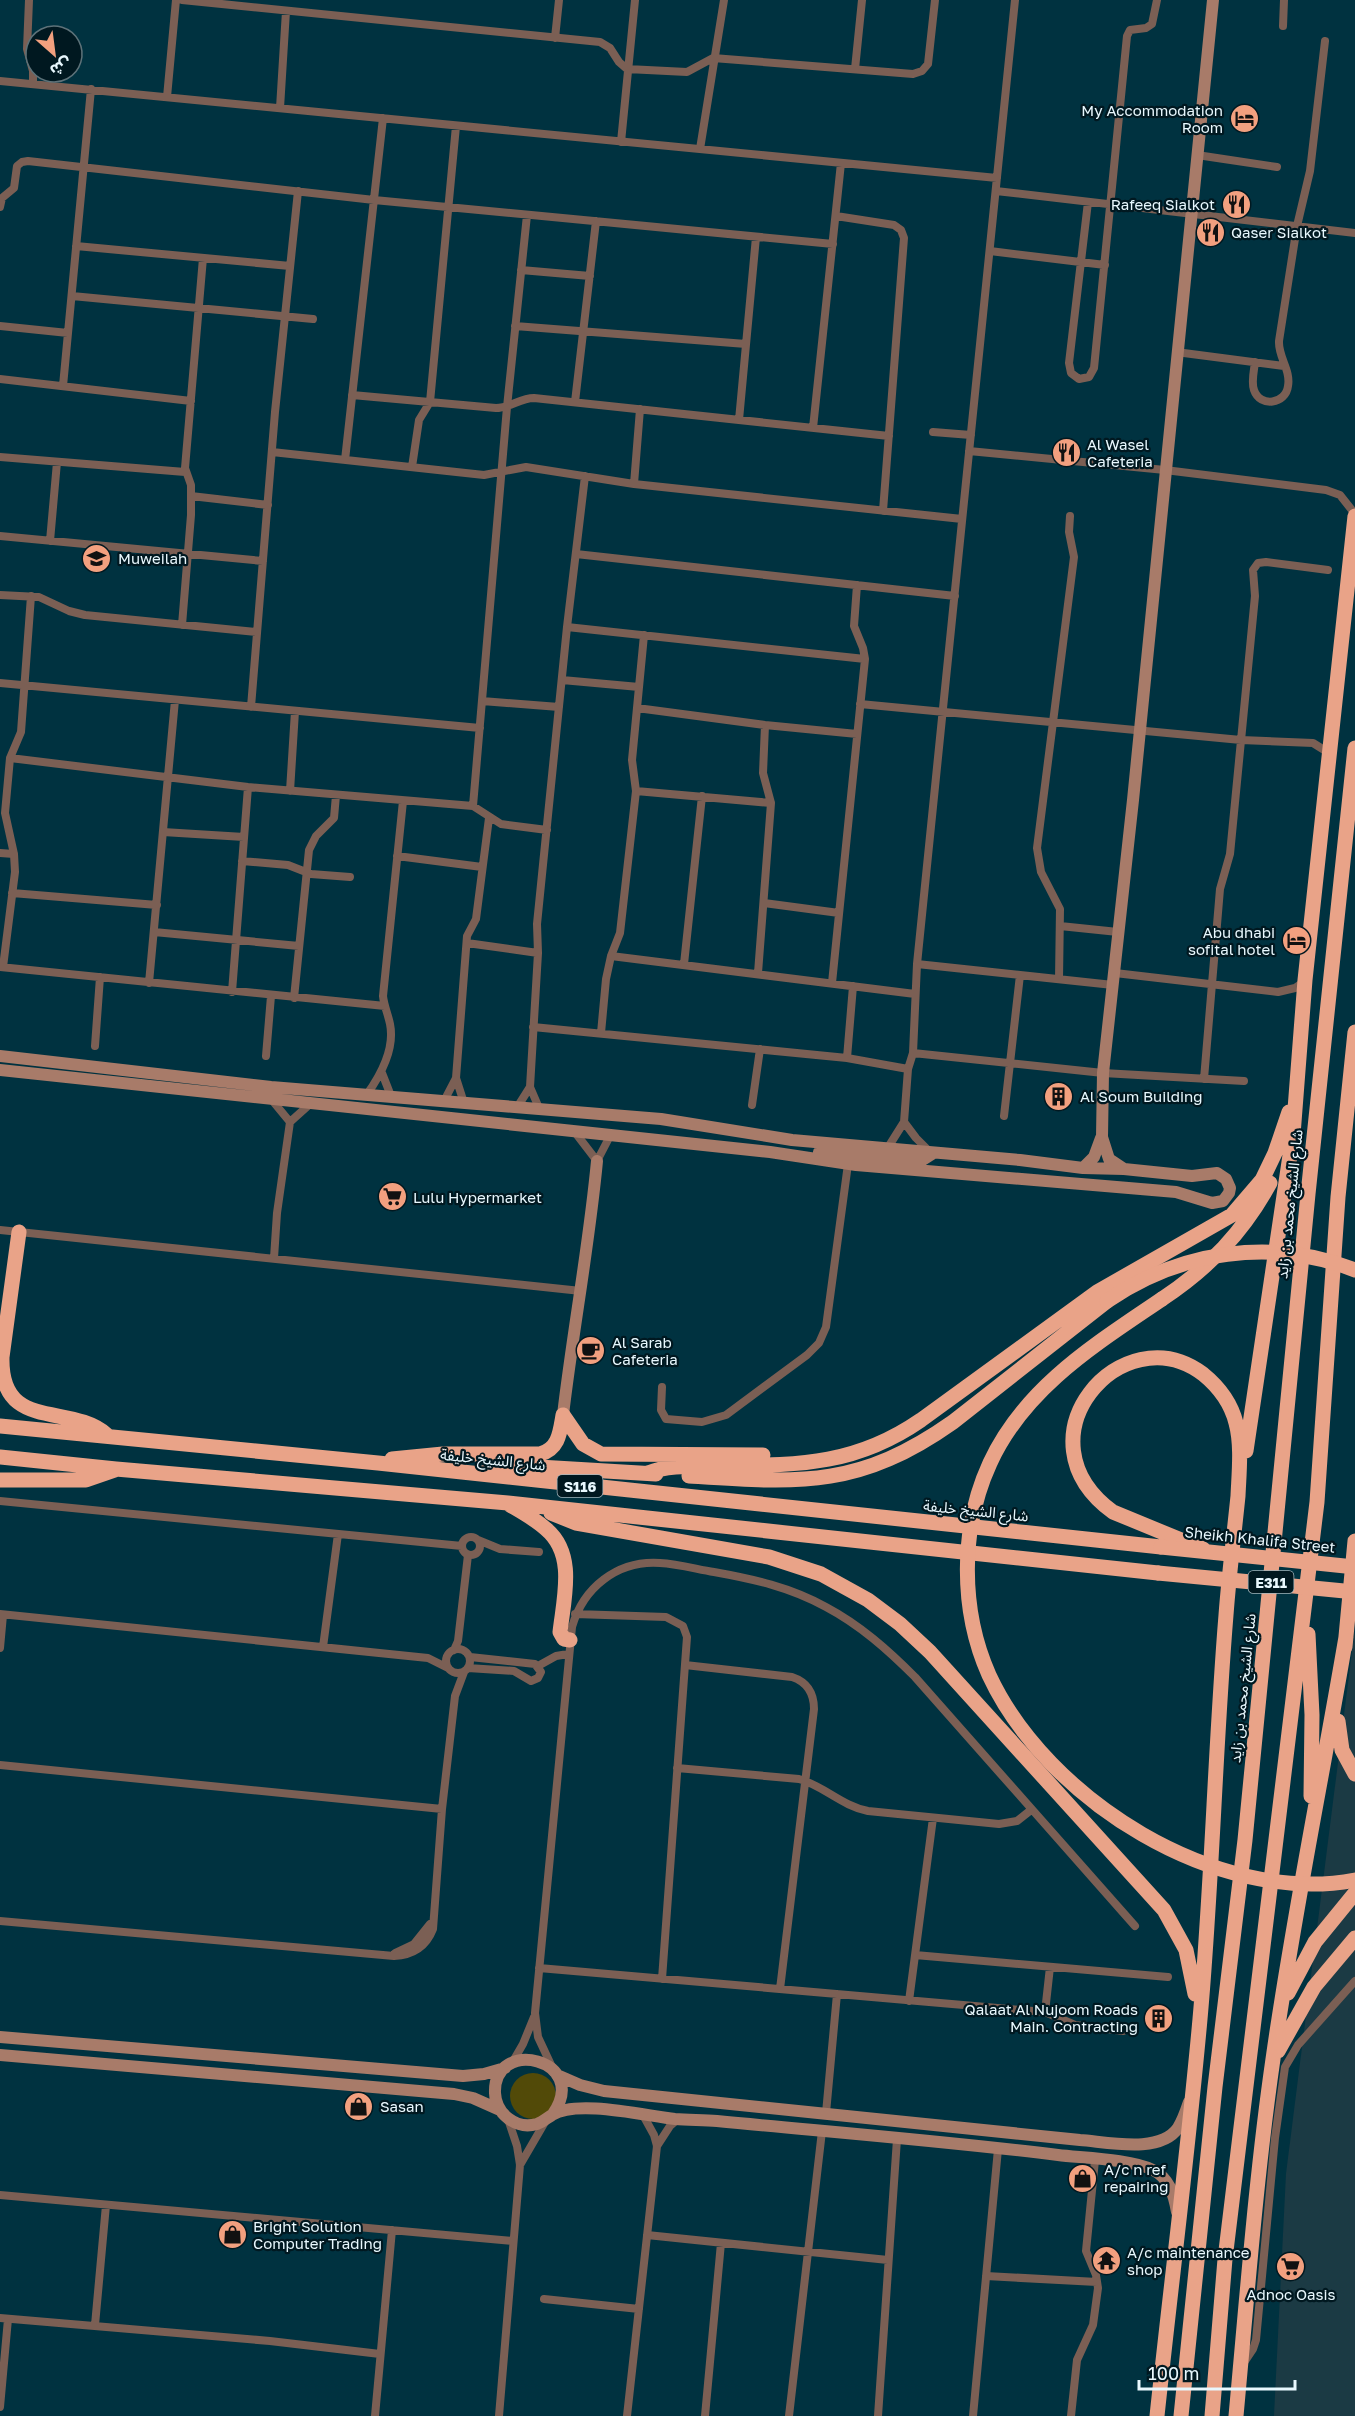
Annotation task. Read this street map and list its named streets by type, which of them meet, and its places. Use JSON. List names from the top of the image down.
{
  "streets": {
    "highway": [
      "شارع الشيخ محمد بن زايد",
      "شارع الشيخ خليفة",
      "S116",
      "Sheikh Khalifa Street",
      "E311"
    ]
  },
  "crossings": [
    ["شارع الشيخ خليفة", "Sheikh Khalifa Street"]
  ],
  "places": {
    "hotel": ["My Accommodation Room", "Abu dhabi sofital hotel"],
    "restaurant": ["Rafeeq Sialkot", "Qaser Sialkot", "Al Wasel Cafeteria"],
    "school or university": ["Muweilah"],
    "building": ["Al Soum Building", "Qalaat Al Nujoom Roads Main. Contracting"],
    "supermarket": ["Lulu Hypermarket", "Adnoc Oasis"],
    "cafe": ["Al Sarab Cafeteria"],
    "shop": ["Sasan", "A/c n ref repairing", "Bright Solution Computer Trading"],
    "temple": ["A/c maintenance shop"]
  },
  "scale_bar": "100 m",
  "north": "bottom right"
}
